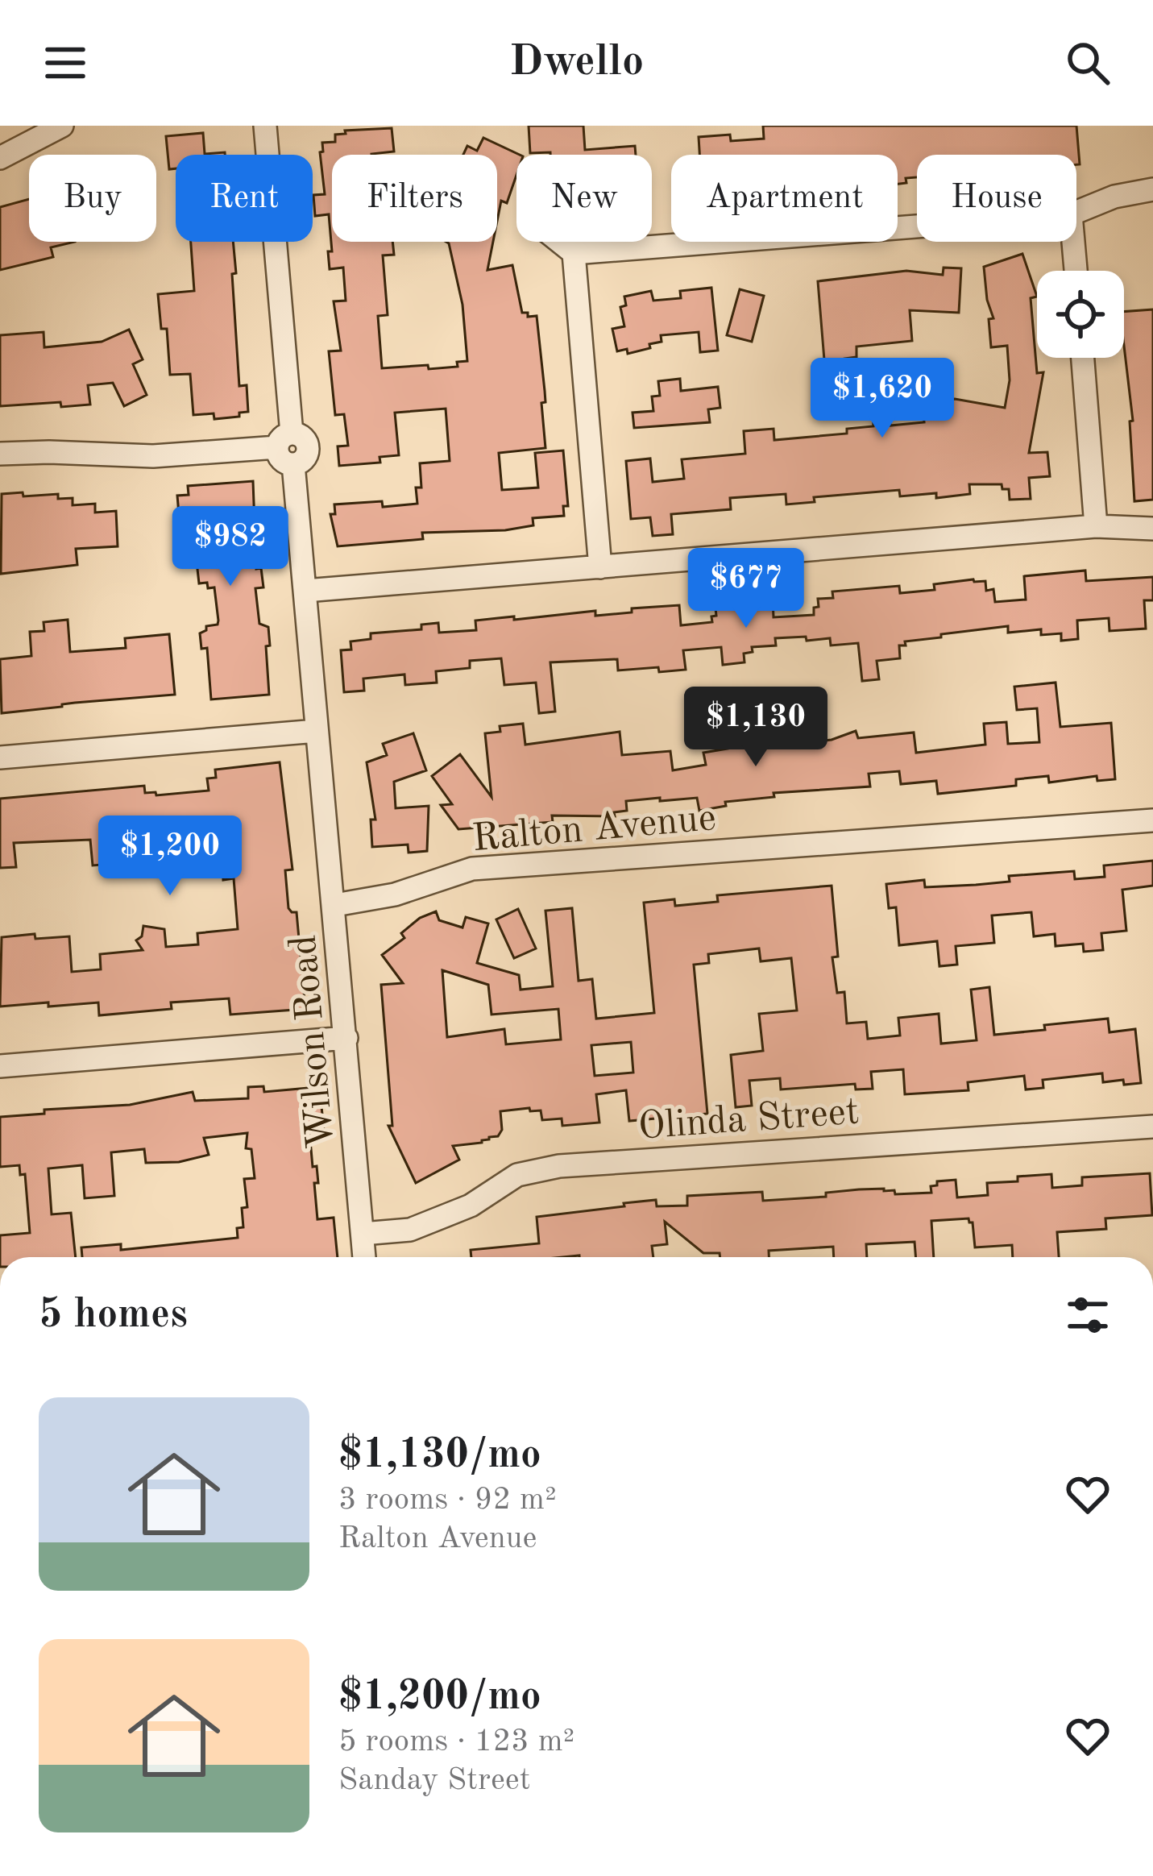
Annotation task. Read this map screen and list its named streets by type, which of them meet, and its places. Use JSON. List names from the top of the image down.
{
  "streets": {
    "street": ["Ralton Avenue", "Wilson Road", "Olinda Street"]
  },
  "crossings": [
    ["Ralton Avenue", "Wilson Road"],
    ["Wilson Road", "Olinda Street"]
  ],
  "page": {
    "header": "Dwello",
    "chip": [
      "Buy",
      "Rent",
      "Filters",
      "New",
      "Apartment",
      "House"
    ],
    "price": [
      "$1,620",
      "$982",
      "$677",
      "$1,130",
      "$1,200"
    ],
    "heading": "5 homes",
    "list": [
      {
        "name": "$1,130/mo",
        "note": "3 rooms · 92 m² · Ralton Avenue"
      },
      {
        "name": "$1,200/mo",
        "note": "5 rooms · 123 m² · Sanday Street"
      }
    ]
  }
}
